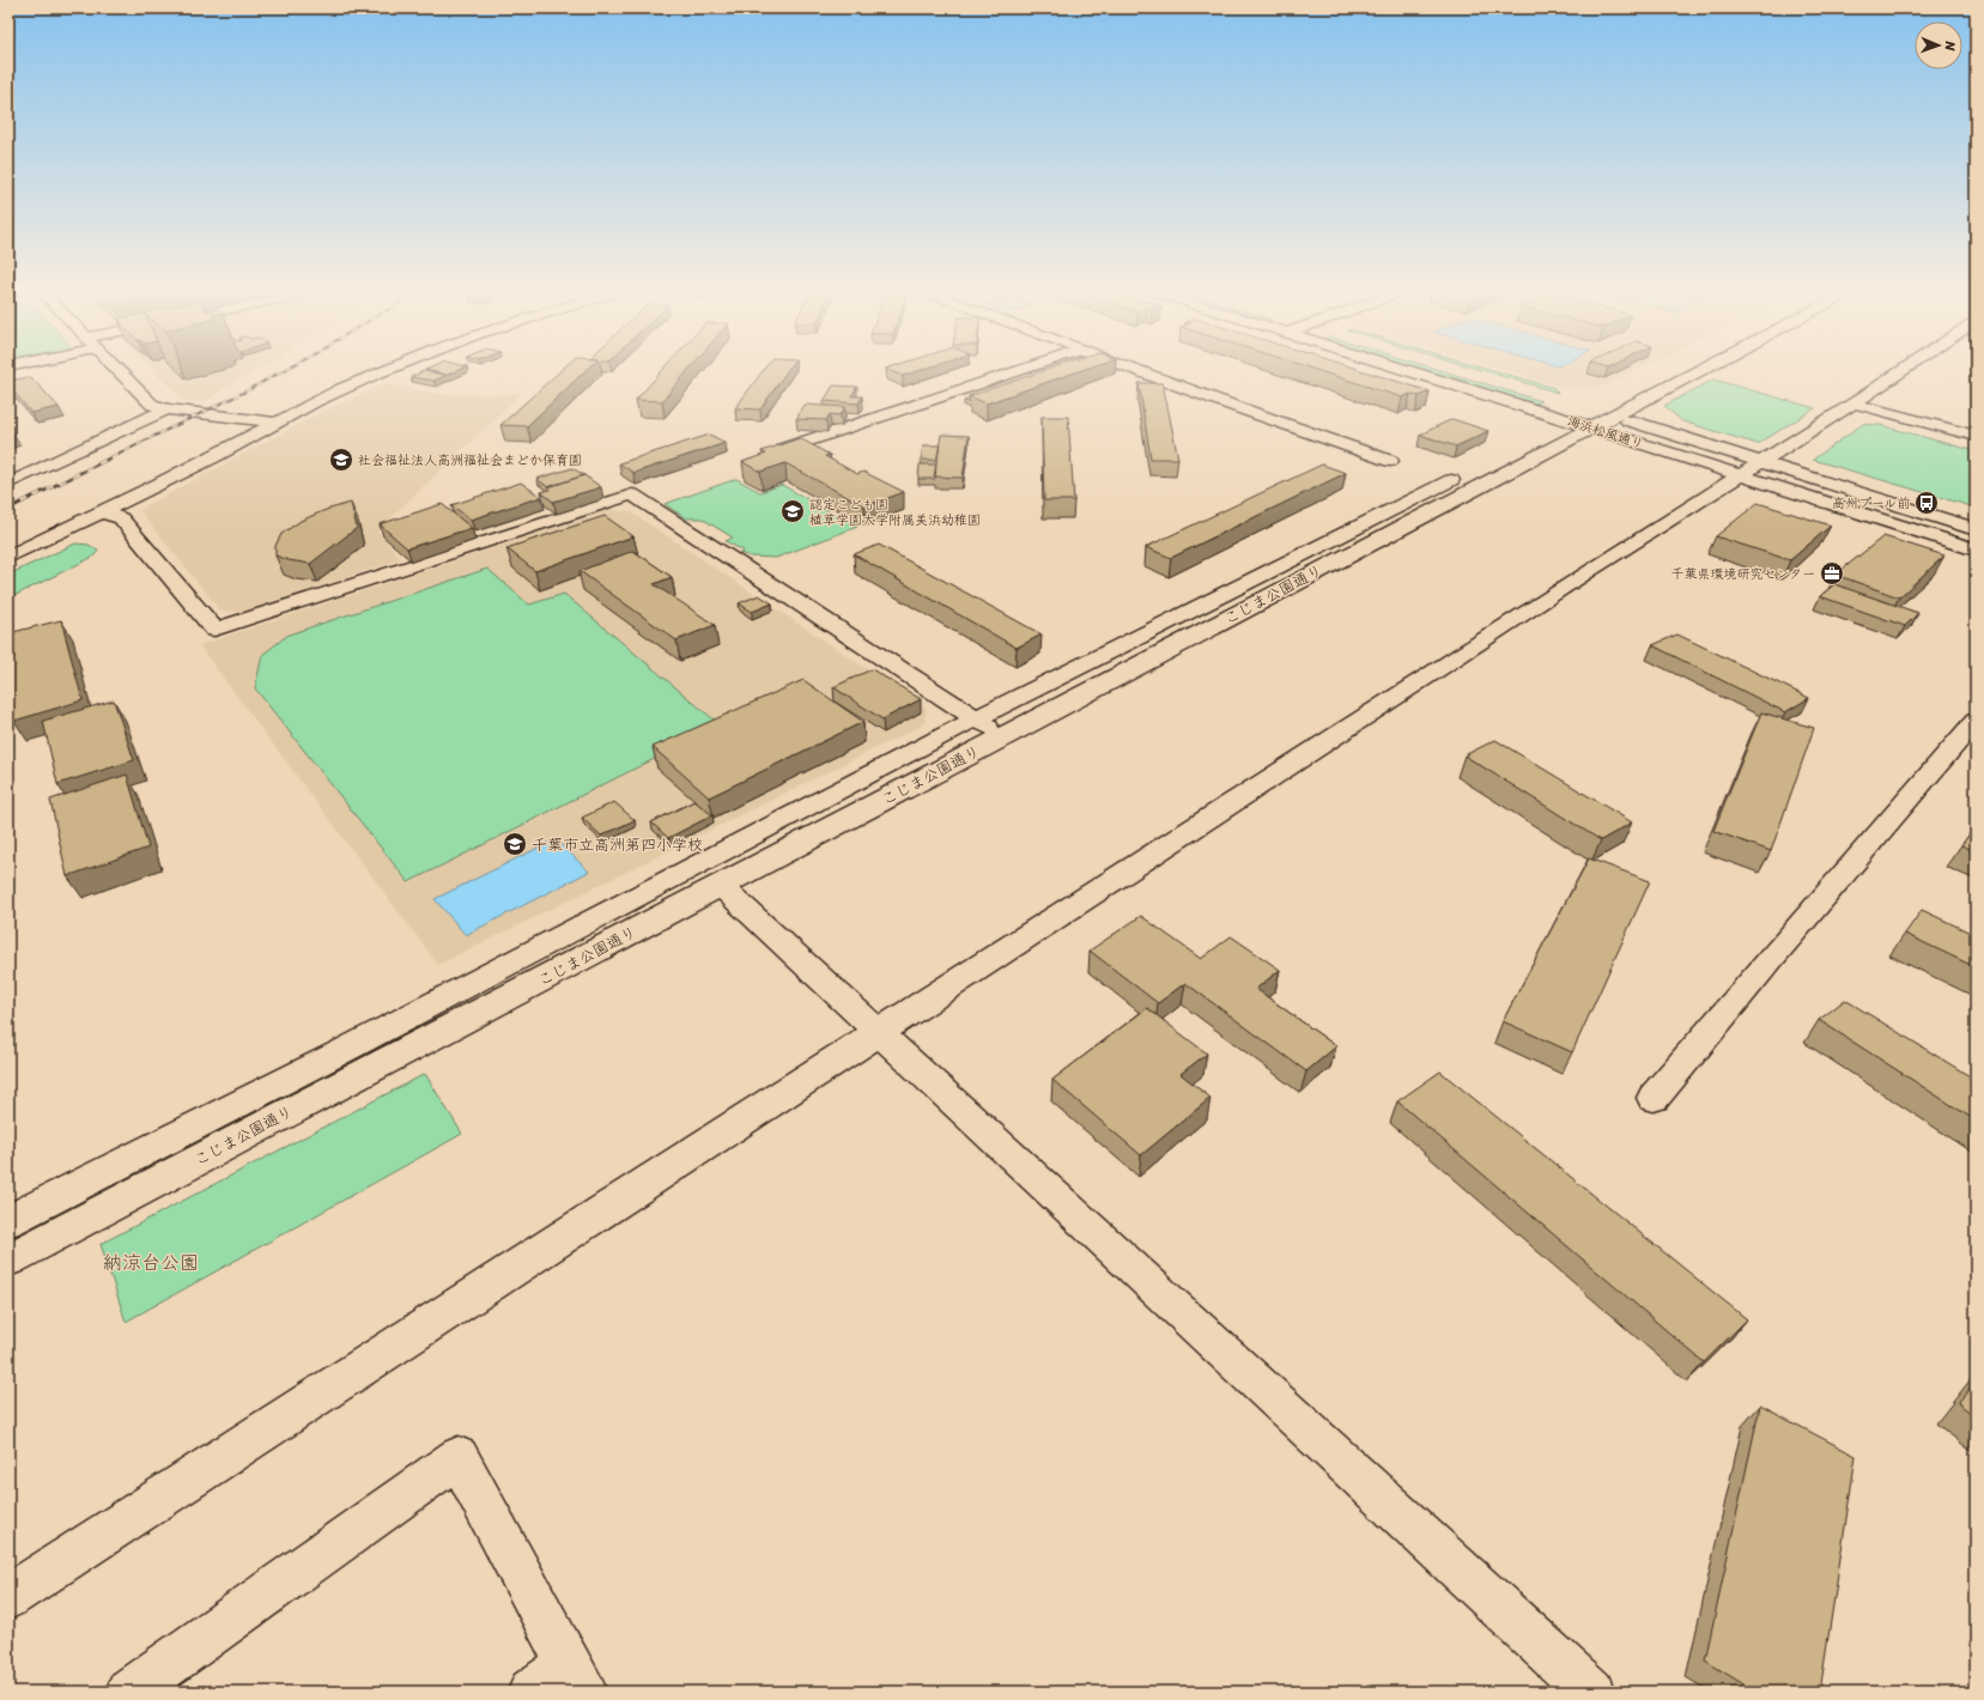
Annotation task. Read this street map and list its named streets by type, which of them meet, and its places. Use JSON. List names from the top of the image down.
{
  "streets": {
    "street": ["海浜松風通り", "こじま公園通り"]
  },
  "crossings": [
    ["海浜松風通り", "こじま公園通り"]
  ],
  "parks": ["納涼台公園"],
  "places": {
    "school or university": ["社会福祉法人高洲福祉会まどか保育園", "認定こども園 植草学園大学附属美浜幼稚園", "千葉市立高洲第四小学校"],
    "bus stop": ["髙州プール前"],
    "office": ["千葉県環境研究センター"]
  },
  "north": "right"
}
